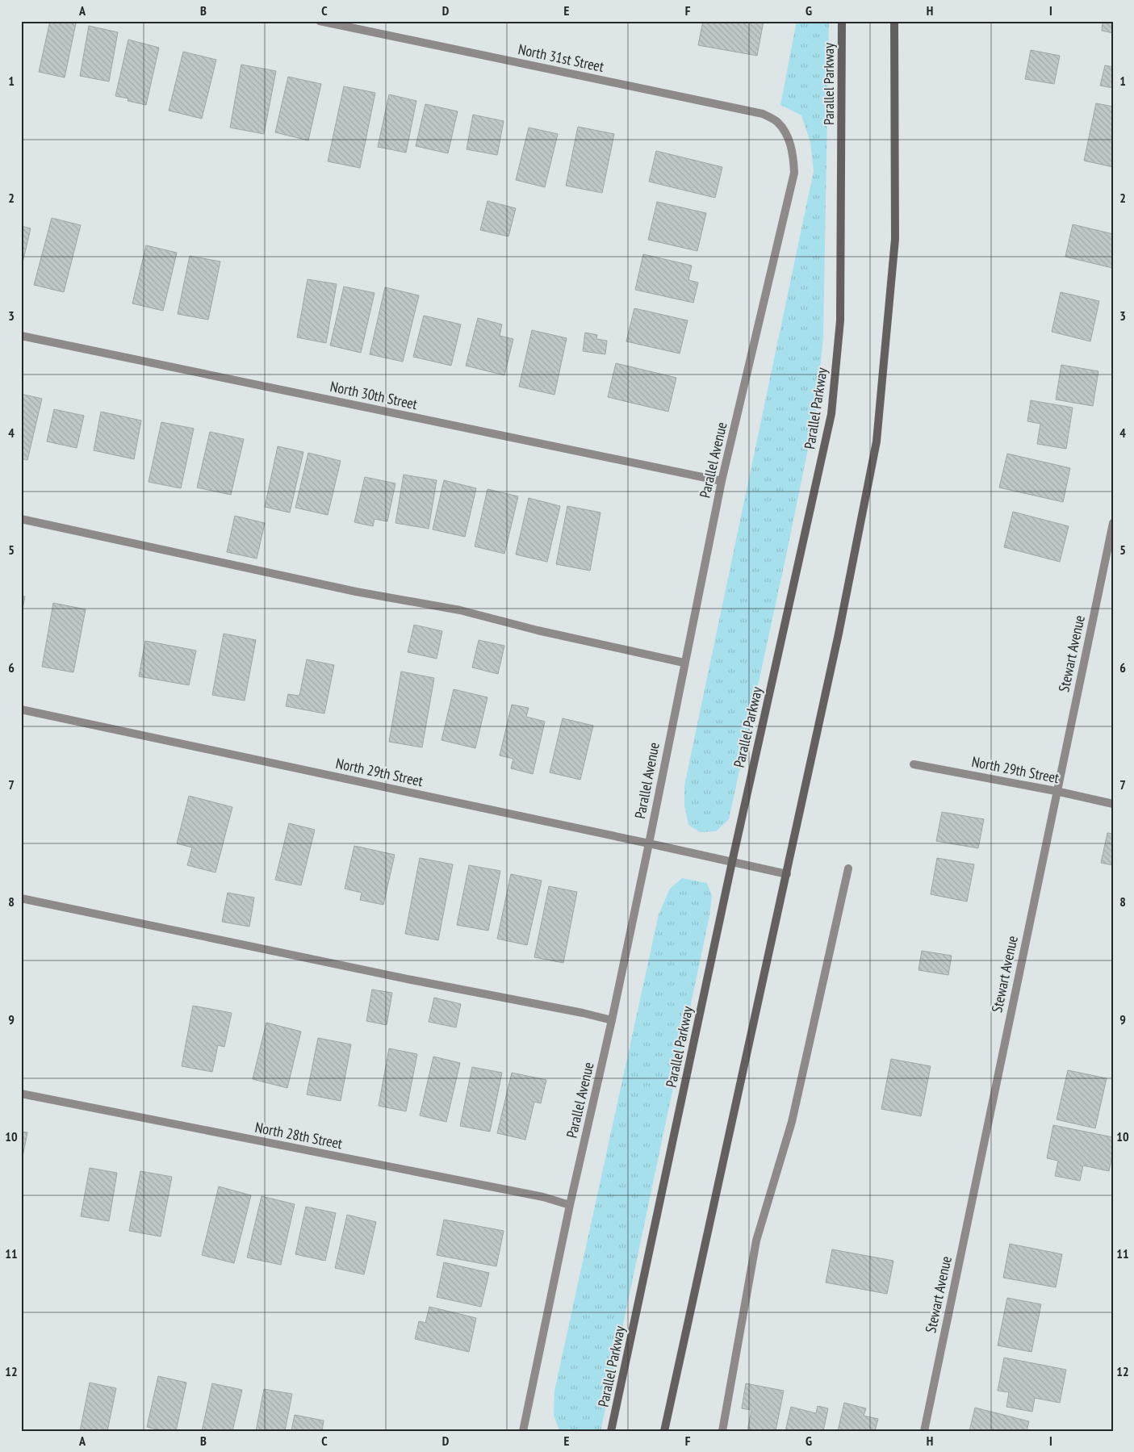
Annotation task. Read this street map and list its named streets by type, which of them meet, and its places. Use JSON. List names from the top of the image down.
{
  "streets": {
    "main road": ["Parallel Parkway"],
    "street": [
      "North 31st Street",
      "North 30th Street",
      "Parallel Avenue",
      "Stewart Avenue",
      "North 29th Street",
      "North 28th Street"
    ]
  },
  "crossings": [
    ["North 31st Street", "Parallel Avenue"],
    ["Parallel Parkway", "North 29th Street"],
    ["North 30th Street", "Parallel Avenue"],
    ["Parallel Avenue", "North 29th Street"],
    ["Parallel Avenue", "North 28th Street"],
    ["Stewart Avenue", "North 29th Street"]
  ],
  "grid": {
    "columns": [
      "A",
      "B",
      "C",
      "D",
      "E",
      "F",
      "G",
      "H",
      "I"
    ],
    "rows": [
      "1",
      "2",
      "3",
      "4",
      "5",
      "6",
      "7",
      "8",
      "9",
      "10",
      "11",
      "12"
    ]
  }
}
